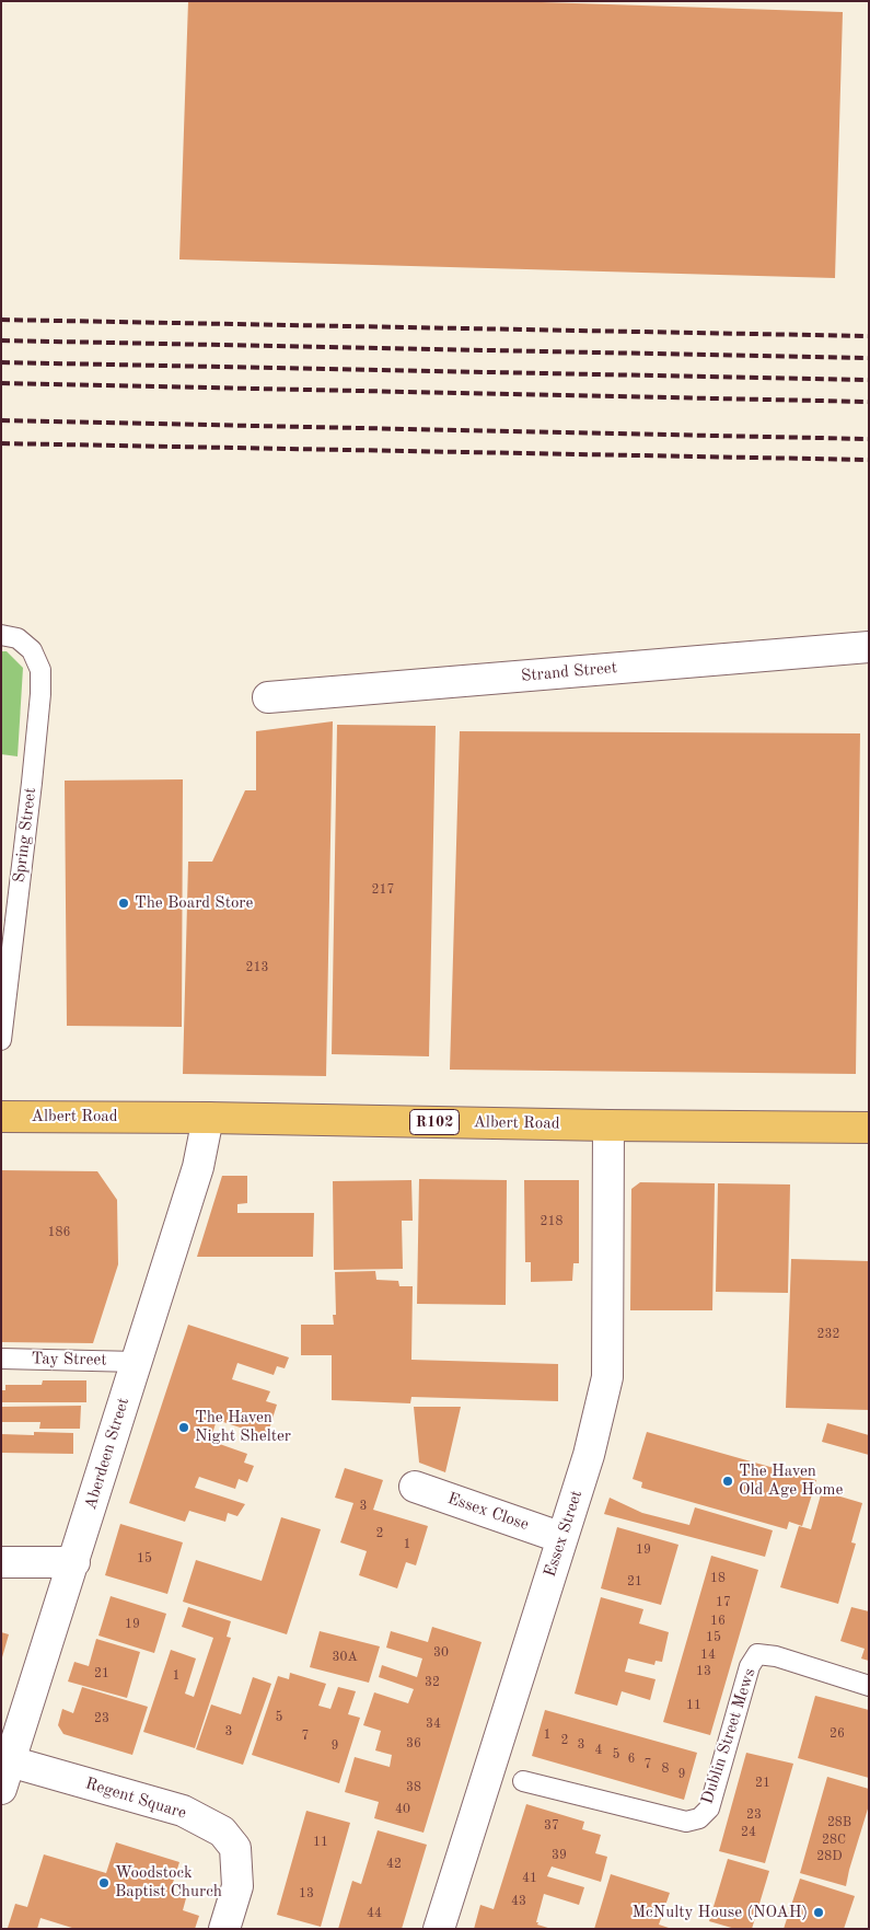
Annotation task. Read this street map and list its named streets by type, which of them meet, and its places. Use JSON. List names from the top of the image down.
{
  "streets": {
    "main road": ["Albert Road", "R102"],
    "street": [
      "Strand Street",
      "Aberdeen Street",
      "Essex Close",
      "Essex Street",
      "Regent Square"
    ],
    "lane": ["Spring Street", "Tay Street", "Dublin Street Mews"]
  },
  "crossings": [
    ["Albert Road", "Aberdeen Street"],
    ["Albert Road", "Essex Street"],
    ["Tay Street", "Aberdeen Street"],
    ["Aberdeen Street", "Regent Square"],
    ["Essex Close", "Essex Street"]
  ],
  "places": [
    "The Board Store",
    "The Haven Night Shelter",
    "The Haven Old Age Home",
    "Woodstock Baptist Church",
    "McNulty House (NOAH)"
  ],
  "house_numbers": [
    "217",
    "213",
    "218",
    "186",
    "232",
    "3",
    "2",
    "1",
    "19",
    "15",
    "18",
    "21",
    "17",
    "16",
    "19",
    "15",
    "30",
    "14",
    "30A",
    "13",
    "21",
    "1",
    "32",
    "11",
    "5",
    "23",
    "34",
    "3",
    "26",
    "1",
    "7",
    "2",
    "36",
    "3",
    "9",
    "4",
    "5",
    "6",
    "7",
    "8",
    "9",
    "21",
    "38",
    "40",
    "23",
    "28B",
    "37",
    "24",
    "28C",
    "11",
    "39",
    "28D",
    "42",
    "41",
    "13",
    "43",
    "44"
  ]
}
